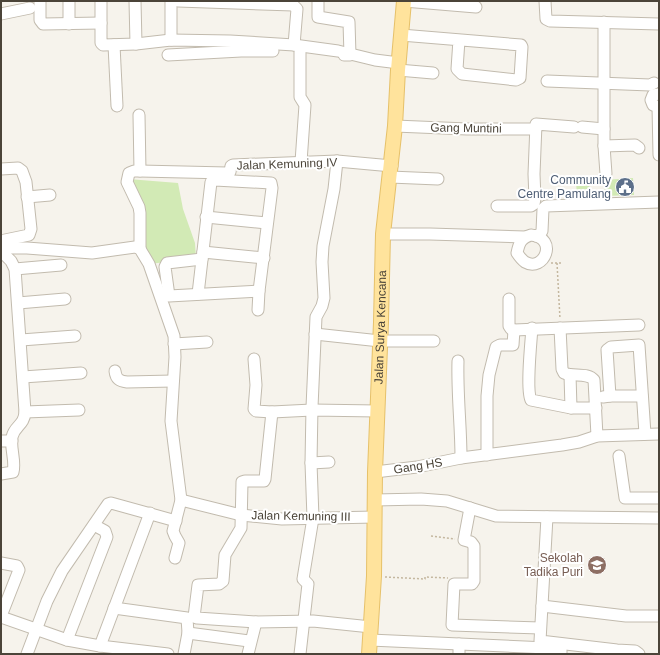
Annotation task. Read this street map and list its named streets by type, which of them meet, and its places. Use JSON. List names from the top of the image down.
{
  "streets": {
    "main road": ["Jalan Surya Kencana"],
    "street": [
      "Gang Muntini",
      "Jalan Kemuning IV",
      "Gang HS",
      "Jalan Kemuning III"
    ]
  },
  "crossings": [
    ["Gang Muntini", "Jalan Surya Kencana"],
    ["Jalan Kemuning IV", "Jalan Surya Kencana"],
    ["Jalan Surya Kencana", "Gang HS"],
    ["Jalan Surya Kencana", "Jalan Kemuning III"]
  ],
  "places": {
    "public building": ["Community Centre Pamulang"],
    "school or university": ["Sekolah Tadika Puri"]
  }
}
